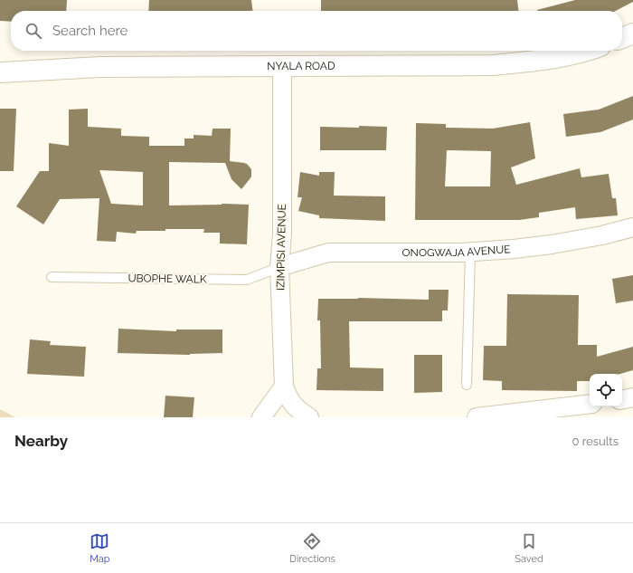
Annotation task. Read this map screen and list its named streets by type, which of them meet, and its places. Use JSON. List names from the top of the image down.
{
  "streets": {
    "street": ["NYALA ROAD", "IZIMPISI AVENUE", "ONOGWAJA AVENUE"],
    "lane": ["UBOPHE WALK"]
  },
  "crossings": [
    ["NYALA ROAD", "IZIMPISI AVENUE"],
    ["IZIMPISI AVENUE", "ONOGWAJA AVENUE"],
    ["IZIMPISI AVENUE", "UBOPHE WALK"],
    ["ONOGWAJA AVENUE", "UBOPHE WALK"]
  ],
  "page": {
    "search": "Search here",
    "heading": ["Nearby", "0 results"],
    "nav": ["Map", "Directions", "Saved"]
  }
}
